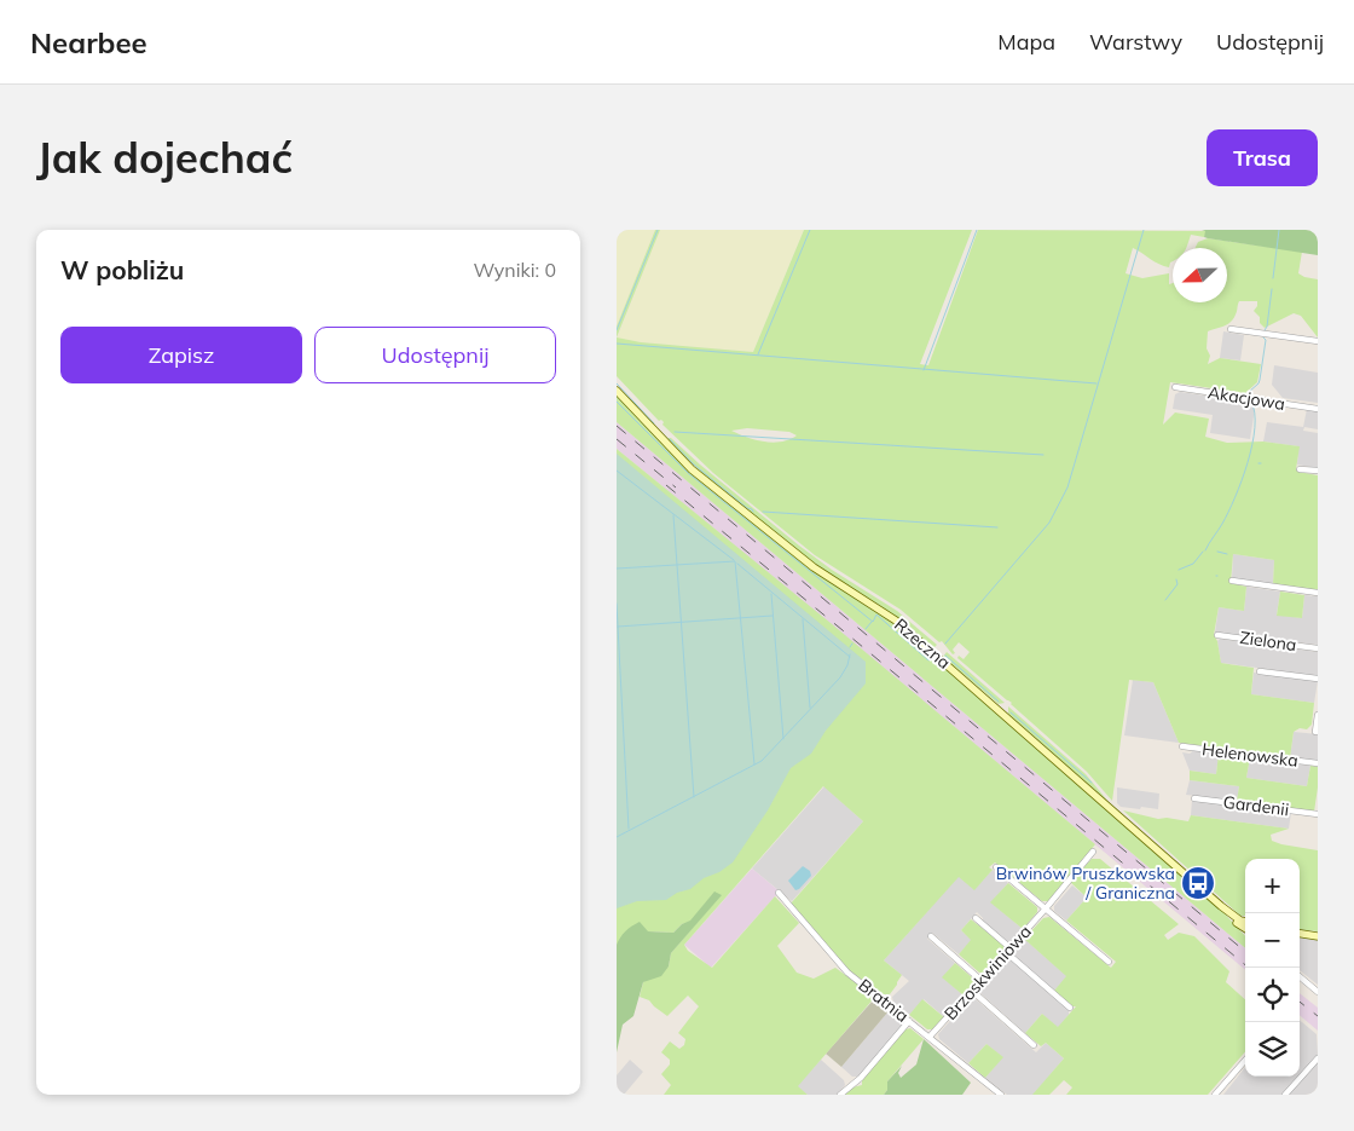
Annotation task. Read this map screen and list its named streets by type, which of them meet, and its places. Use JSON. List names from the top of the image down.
{
  "streets": {
    "street": [
      "Akacjowa",
      "Zielona",
      "Rzeczna",
      "Helenowska",
      "Gardenii",
      "Brzoskwiniowa",
      "Bratnia"
    ]
  },
  "crossings": [
    ["Brzoskwiniowa", "Bratnia"]
  ],
  "places": {
    "bus stop": ["Brwinów Pruszkowska / Graniczna"]
  },
  "north": "left",
  "page": {
    "header": "Nearbee",
    "nav": ["Mapa", "Warstwy", "Udostępnij"],
    "buttons": [
      "Trasa",
      ["Zapisz", "Udostępnij"]
    ],
    "title": "Jak dojechać",
    "heading": ["W pobliżu", "Wyniki: 0"],
    "map_buttons": ["+", "−"]
  }
}
